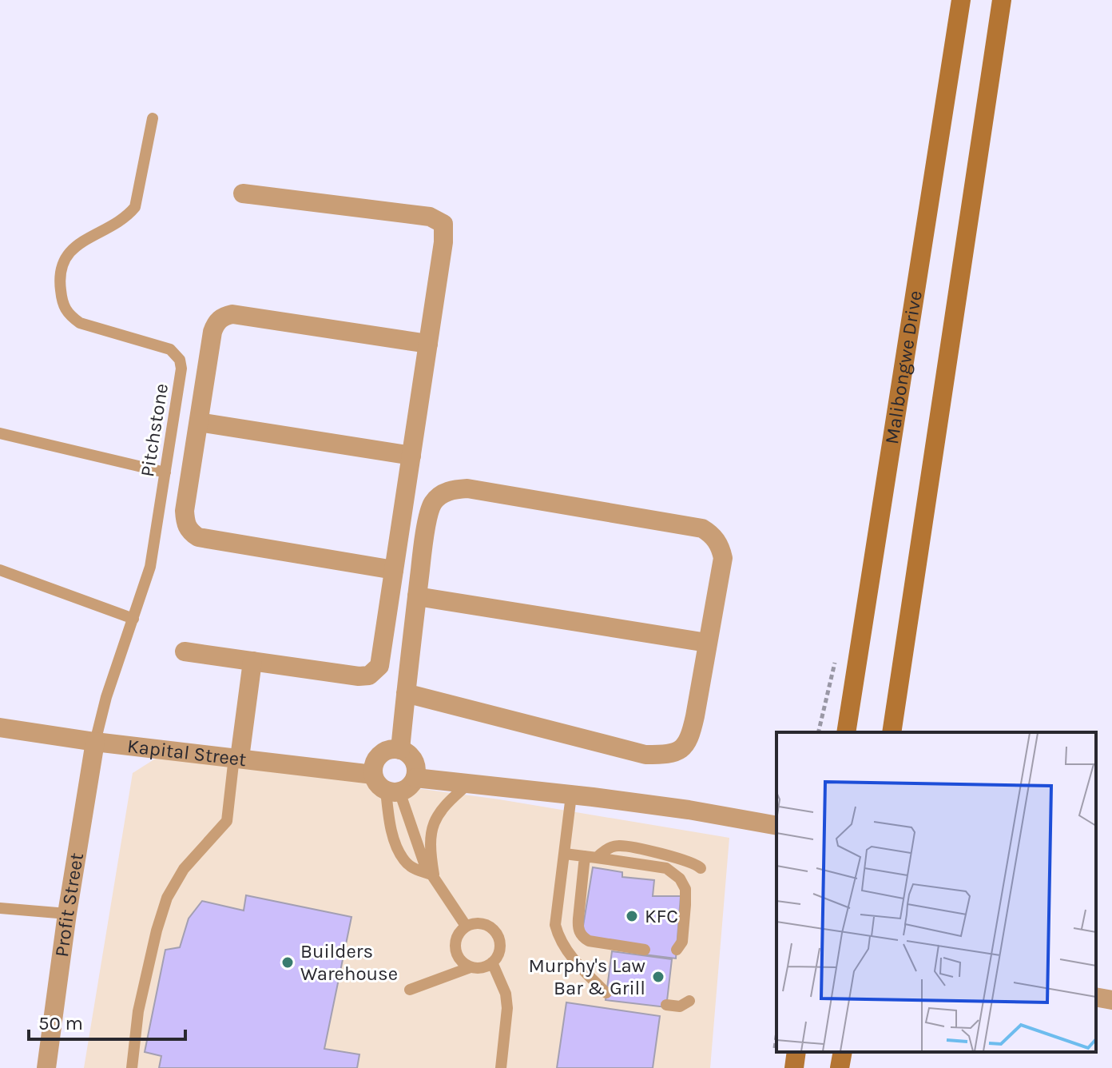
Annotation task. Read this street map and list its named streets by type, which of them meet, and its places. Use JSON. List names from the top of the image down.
{
  "streets": {
    "main road": ["Malibongwe Drive"],
    "street": ["Kapital Street", "Profit Street"],
    "lane": ["Pitchstone"]
  },
  "crossings": [
    ["Pitchstone", "Kapital Street"],
    ["Pitchstone", "Profit Street"],
    ["Kapital Street", "Profit Street"]
  ],
  "places": ["KFC", "Builders Warehouse", "Murphy's Law Bar & Grill"],
  "scale_bar": "50 m"
}
